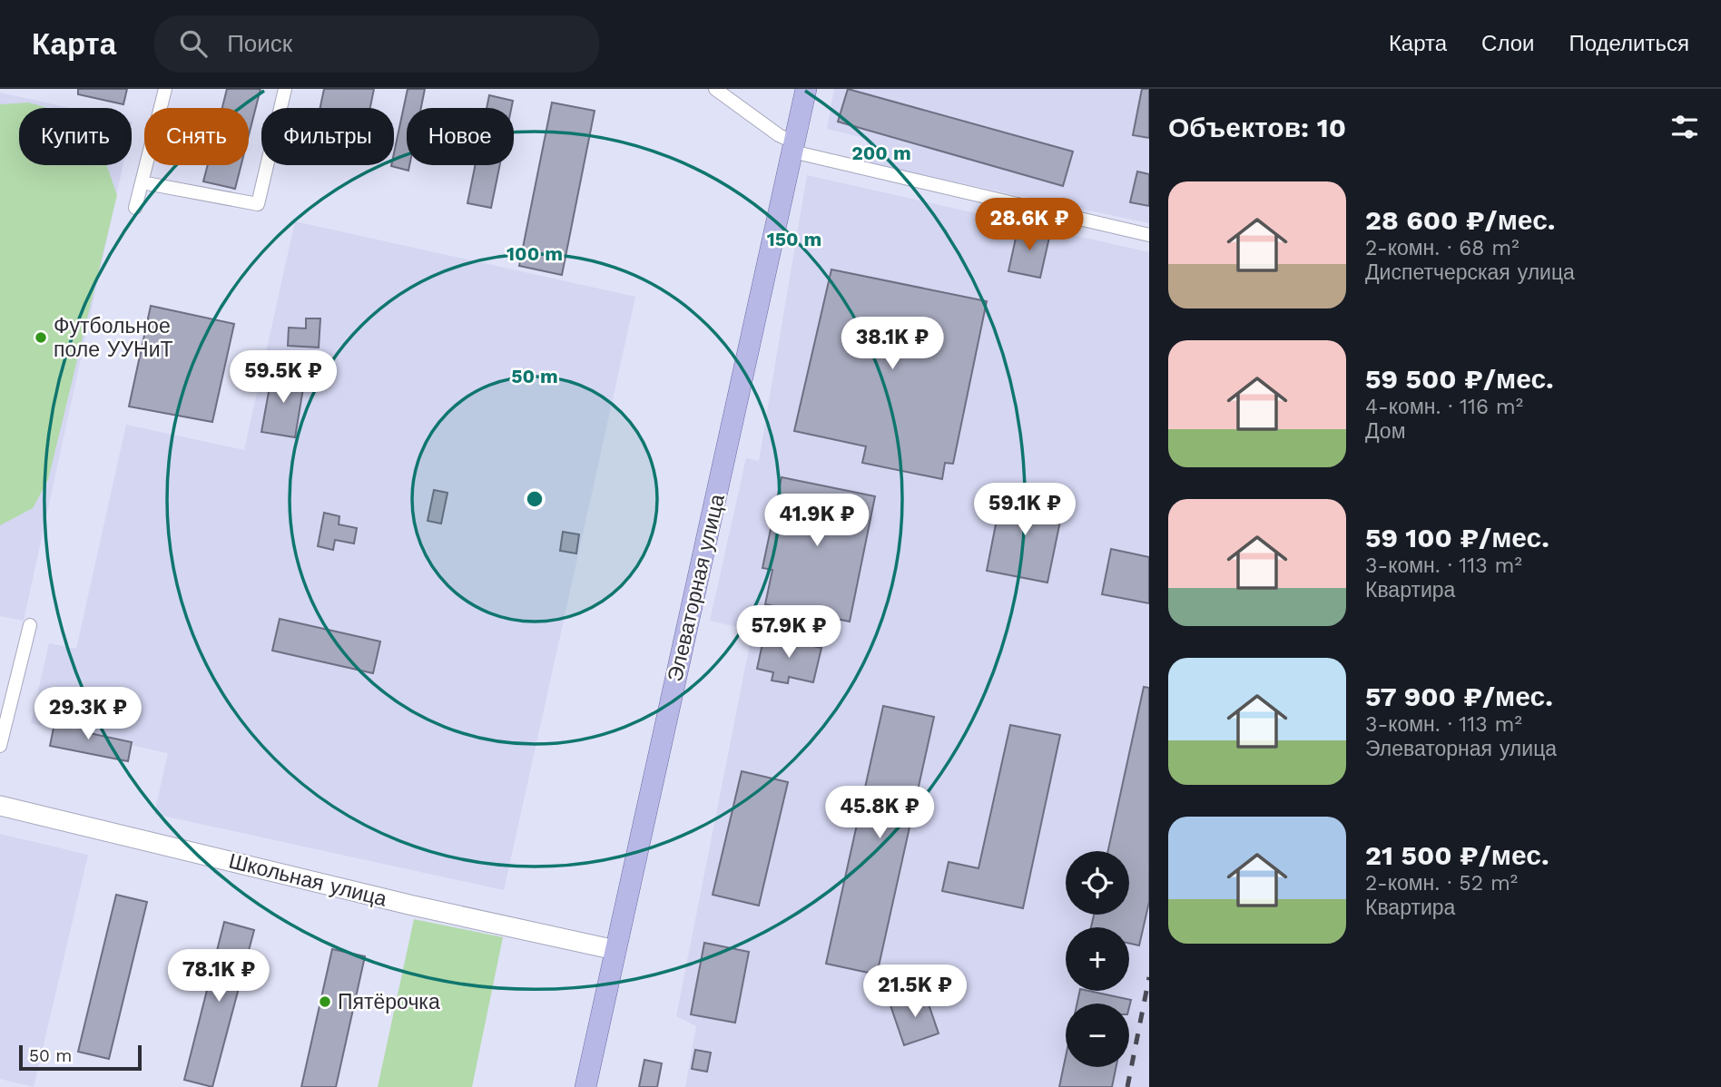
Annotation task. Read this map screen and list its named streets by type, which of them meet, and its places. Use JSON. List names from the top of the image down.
{
  "streets": {
    "main road": ["Элеваторная улица"],
    "street": ["Школьная улица"]
  },
  "crossings": [
    ["Элеваторная улица", "Школьная улица"]
  ],
  "places": ["Футбольное поле УУНиТ", "Пятёрочка"],
  "scale_bar": "50 m",
  "page": {
    "header": "Карта",
    "search": "Поиск",
    "nav": ["Карта", "Слои", "Поделиться"],
    "heading": "Объектов: 10",
    "chip": [
      "Купить",
      "Снять",
      "Фильтры",
      "Новое"
    ],
    "list": [
      {
        "name": "28 600 ₽/мес.",
        "note": "2-комн. · 68 m² · Диспетчерская улица"
      },
      {
        "name": "59 500 ₽/мес.",
        "note": "4-комн. · 116 m² · Дом"
      },
      {
        "name": "59 100 ₽/мес.",
        "note": "3-комн. · 113 m² · Квартира"
      },
      {
        "name": "57 900 ₽/мес.",
        "note": "3-комн. · 113 m² · Элеваторная улица"
      },
      {
        "name": "21 500 ₽/мес.",
        "note": "2-комн. · 52 m² · Квартира"
      }
    ],
    "price": [
      "28.6K ₽",
      "38.1K ₽",
      "59.5K ₽",
      "59.1K ₽",
      "41.9K ₽",
      "57.9K ₽",
      "29.3K ₽",
      "45.8K ₽",
      "78.1K ₽",
      "21.5K ₽"
    ],
    "map_buttons": ["+", "−"],
    "scale": "50 m"
  },
  "rings": [
    "200 m",
    "150 m",
    "100 m",
    "50 m"
  ]
}
